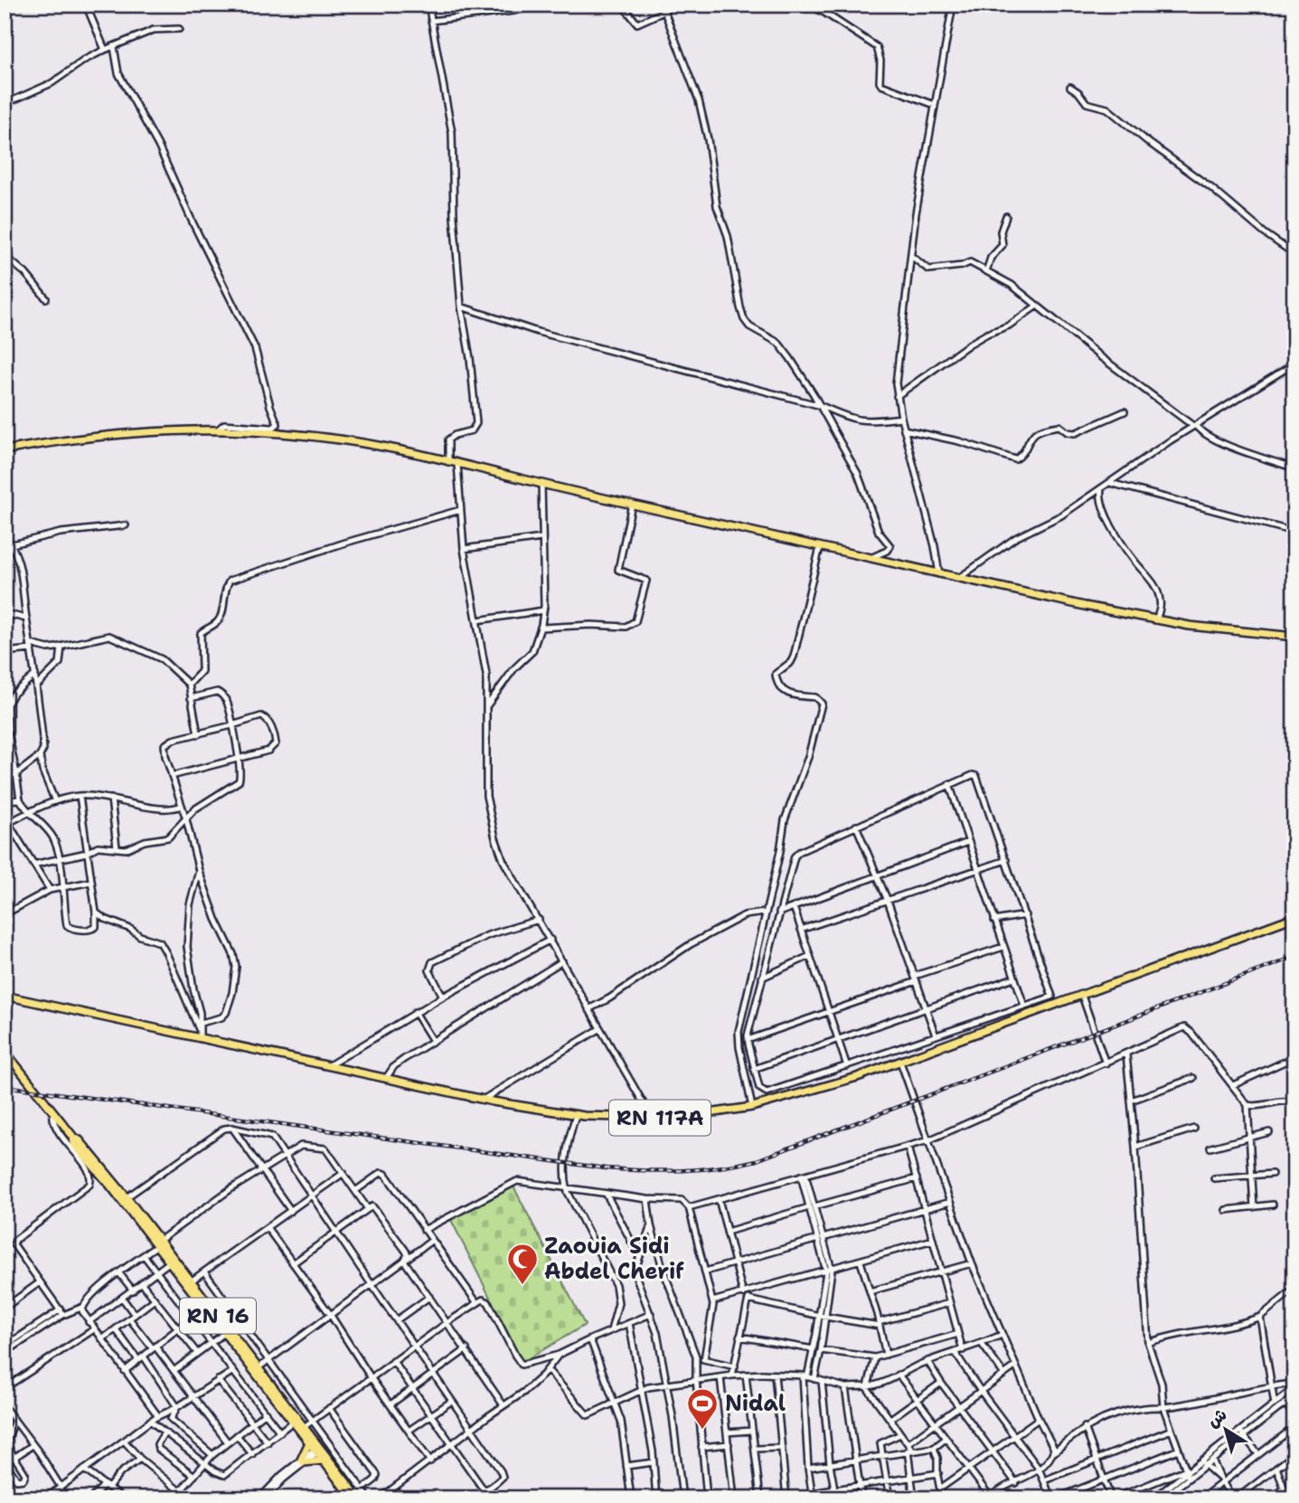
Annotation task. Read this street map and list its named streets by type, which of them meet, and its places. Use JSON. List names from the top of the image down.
{
  "streets": {
    "main road": ["RN 117A", "RN 16"]
  },
  "places": {
    "mosque": ["Zaouia Sidi Abdel Cherif"],
    "sports": ["Nidal"]
  },
  "north": "top left"
}
